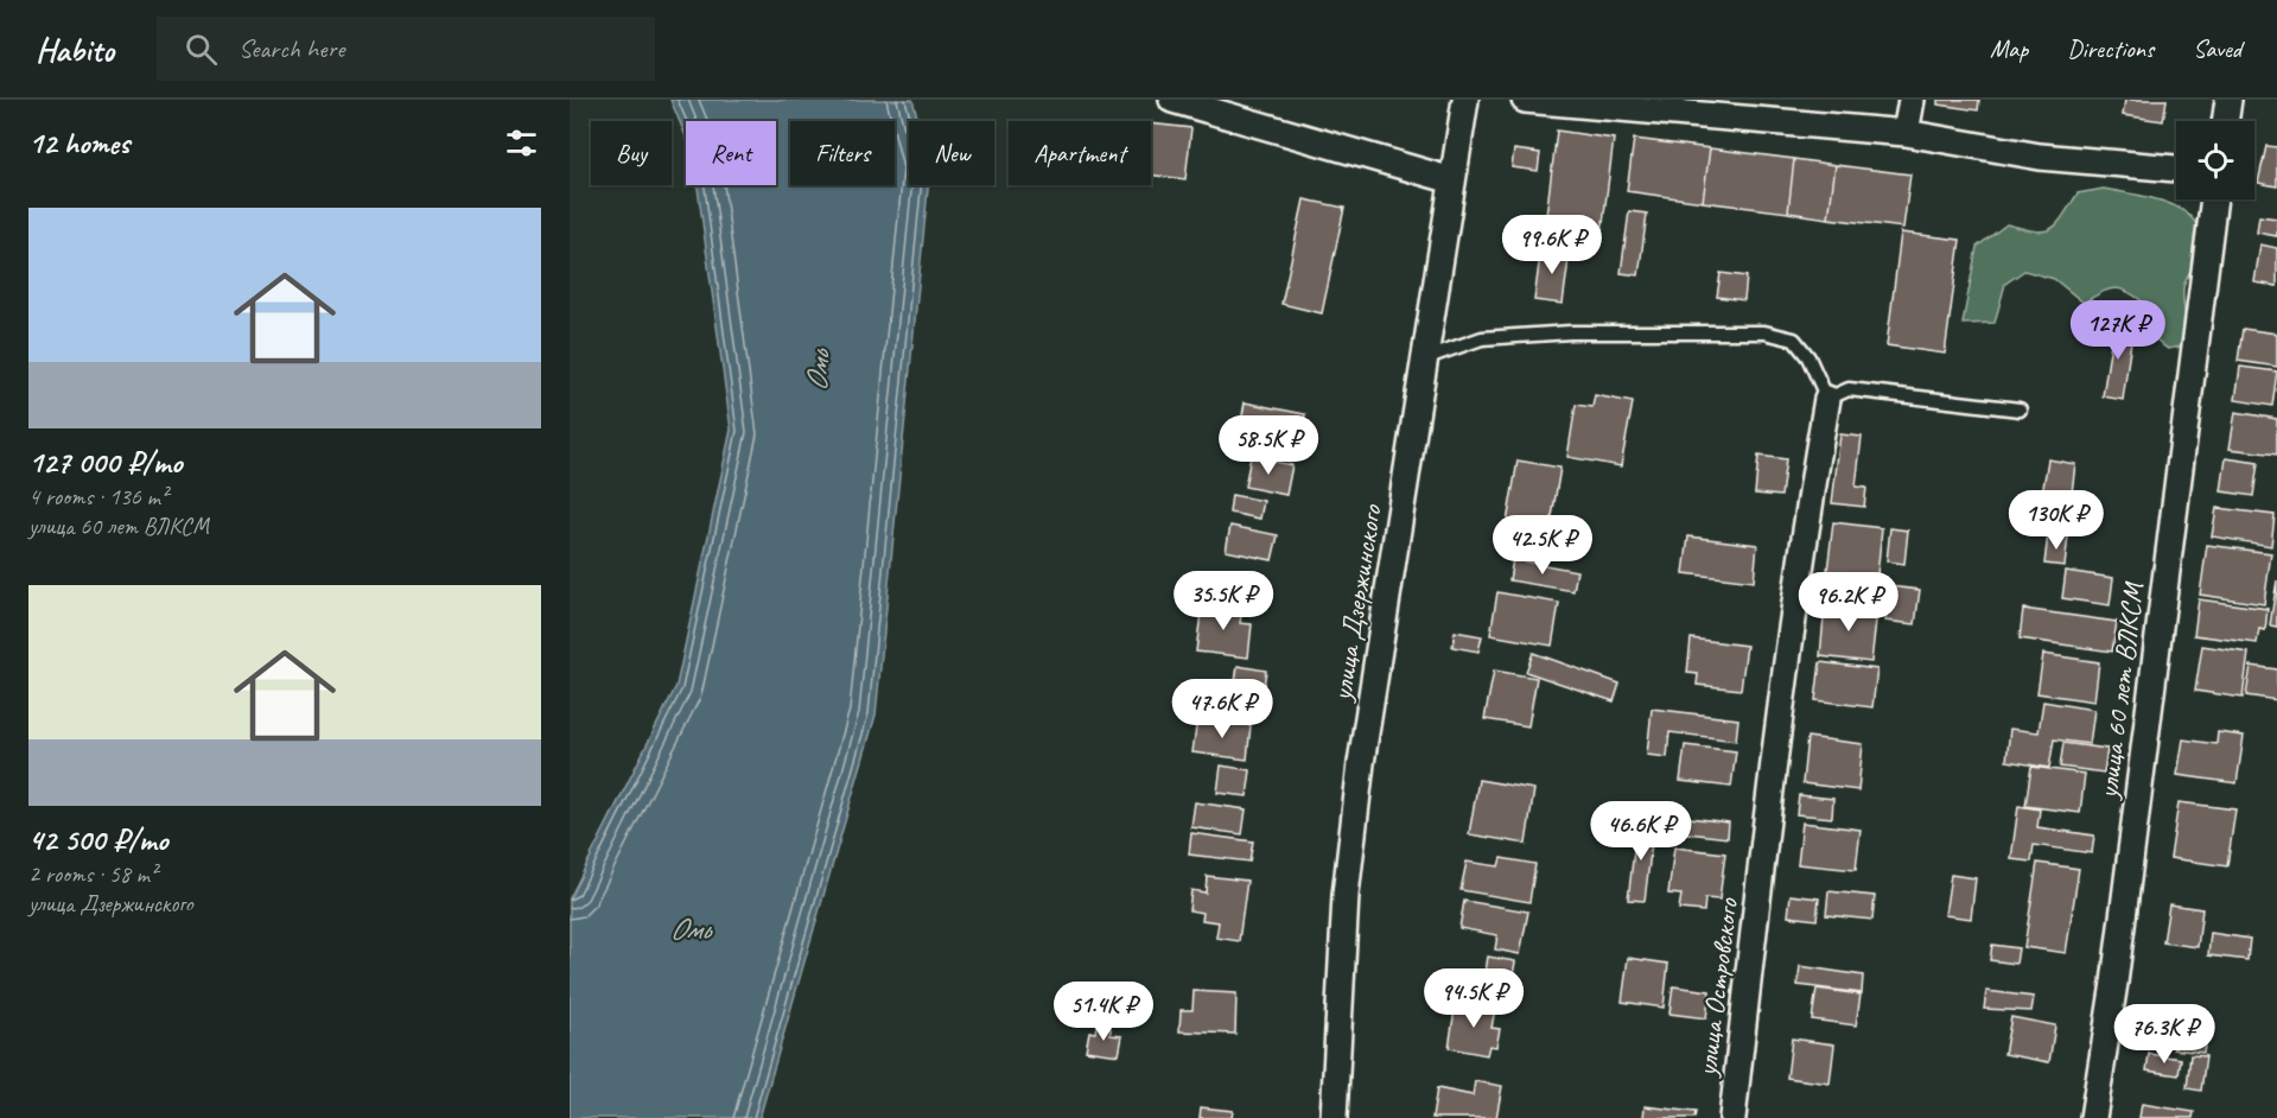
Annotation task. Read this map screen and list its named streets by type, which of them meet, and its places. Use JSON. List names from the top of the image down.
{
  "streets": {
    "street": ["улица Дзержинского", "улица 60 лет ВЛКСМ", "улица Островского"]
  },
  "water": ["Омь"],
  "page": {
    "header": "Habito",
    "search": "Search here",
    "nav": ["Map", "Directions", "Saved"],
    "heading": "12 homes",
    "chip": [
      "Buy",
      "Rent",
      "Filters",
      "New",
      "Apartment"
    ],
    "list": [
      {
        "name": "127 000 ₽/mo",
        "note": "4 rooms · 136 m² · улица 60 лет ВЛКСМ"
      },
      {
        "name": "42 500 ₽/mo",
        "note": "2 rooms · 58 m² · улица Дзержинского"
      }
    ],
    "price": [
      "99.6K ₽",
      "127K ₽",
      "58.5K ₽",
      "130K ₽",
      "42.5K ₽",
      "35.5K ₽",
      "96.2K ₽",
      "47.6K ₽",
      "46.6K ₽",
      "94.5K ₽",
      "51.4K ₽",
      "76.3K ₽"
    ]
  }
}
